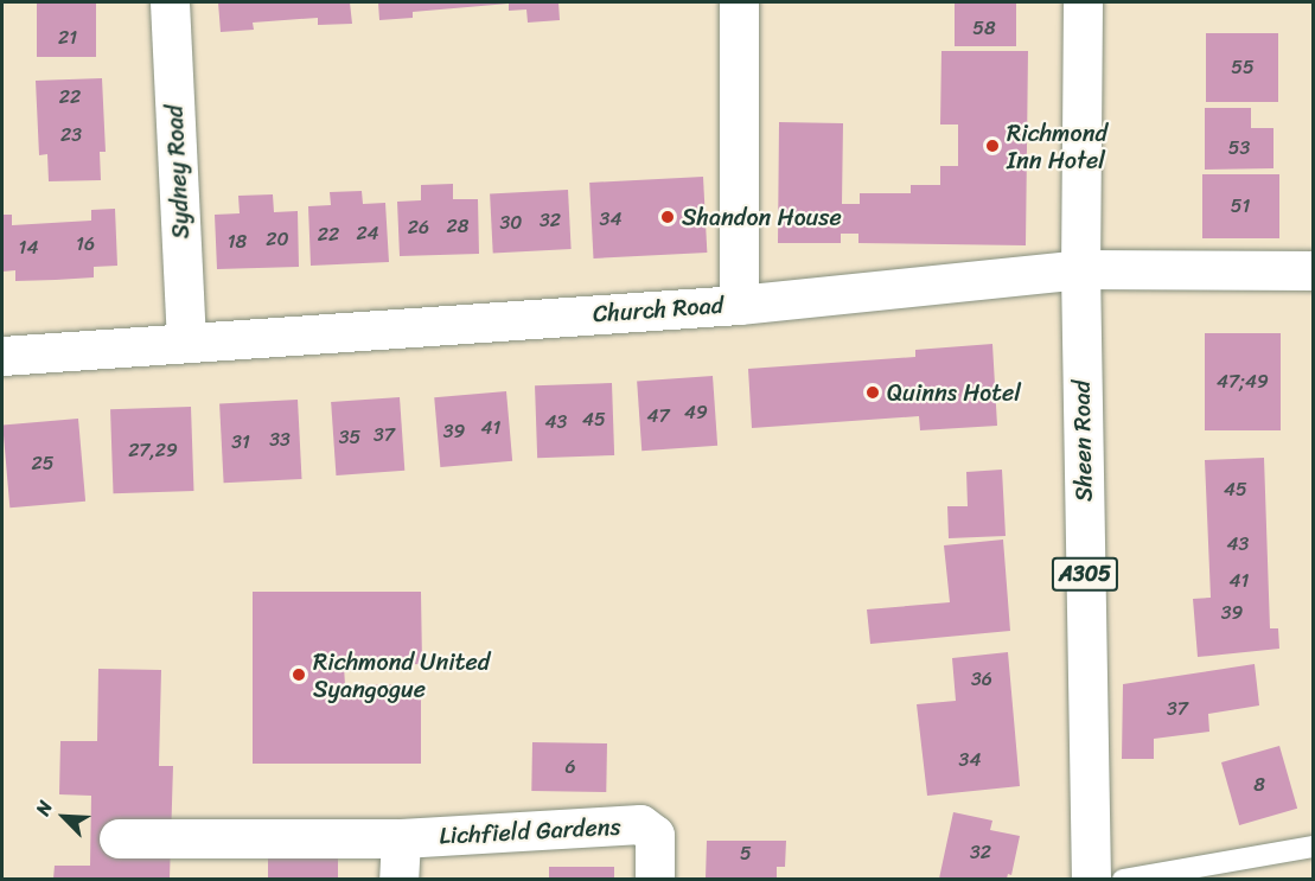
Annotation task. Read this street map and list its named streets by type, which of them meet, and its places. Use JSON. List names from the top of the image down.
{
  "streets": {
    "street": [
      "Sydney Road",
      "Church Road",
      "Sheen Road",
      "A305",
      "Lichfield Gardens"
    ]
  },
  "crossings": [
    ["Sydney Road", "Church Road"],
    ["Church Road", "Sheen Road"]
  ],
  "places": [
    "Richmond Inn Hotel",
    "Shandon House",
    "Quinns Hotel",
    "Richmond United Syangogue"
  ],
  "house_numbers": [
    "58",
    "21",
    "55",
    "22",
    "23",
    "53",
    "51",
    "34",
    "32",
    "30",
    "28",
    "26",
    "24",
    "22",
    "20",
    "18",
    "16",
    "14",
    "47;49",
    "49",
    "47",
    "45",
    "43",
    "41",
    "39",
    "37",
    "35",
    "33",
    "31",
    "27,29",
    "25",
    "45",
    "43",
    "41",
    "39",
    "36",
    "37",
    "34",
    "6",
    "8",
    "32",
    "5"
  ],
  "north": "top left"
}
